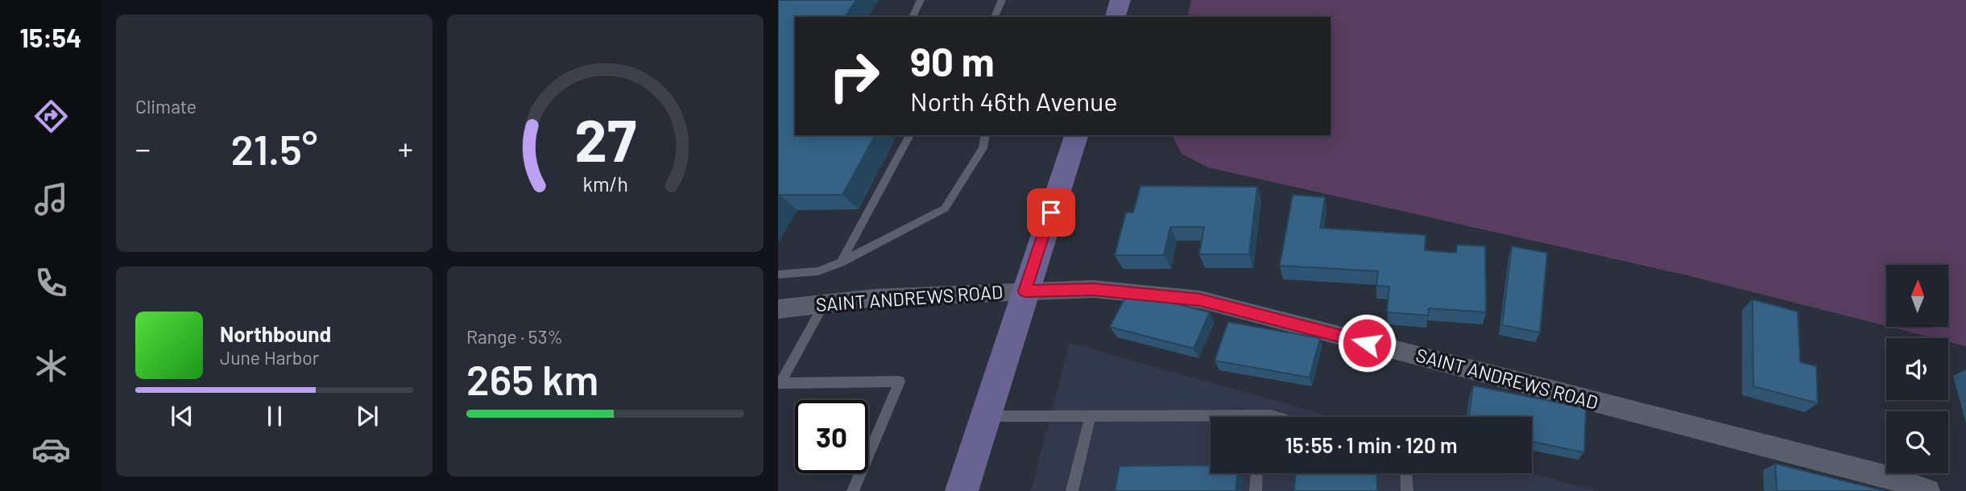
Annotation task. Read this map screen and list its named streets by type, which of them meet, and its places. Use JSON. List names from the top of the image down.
{
  "streets": {
    "street": ["SAINT ANDREWS ROAD"]
  },
  "north": "top",
  "page": {
    "tabs": "15:54",
    "tile": [
      "Climate",
      ["Range · 53%", "265 km"]
    ],
    "turn": ["90 m", "North 46th Avenue"],
    "heat": ["−", "21.5°", "+"],
    "song": ["Northbound", "June Harbor"],
    "limit": "30",
    "trip": "15:55 · 1 min · 120 m",
    "gauge": ["27", "km/h"]
  }
}
